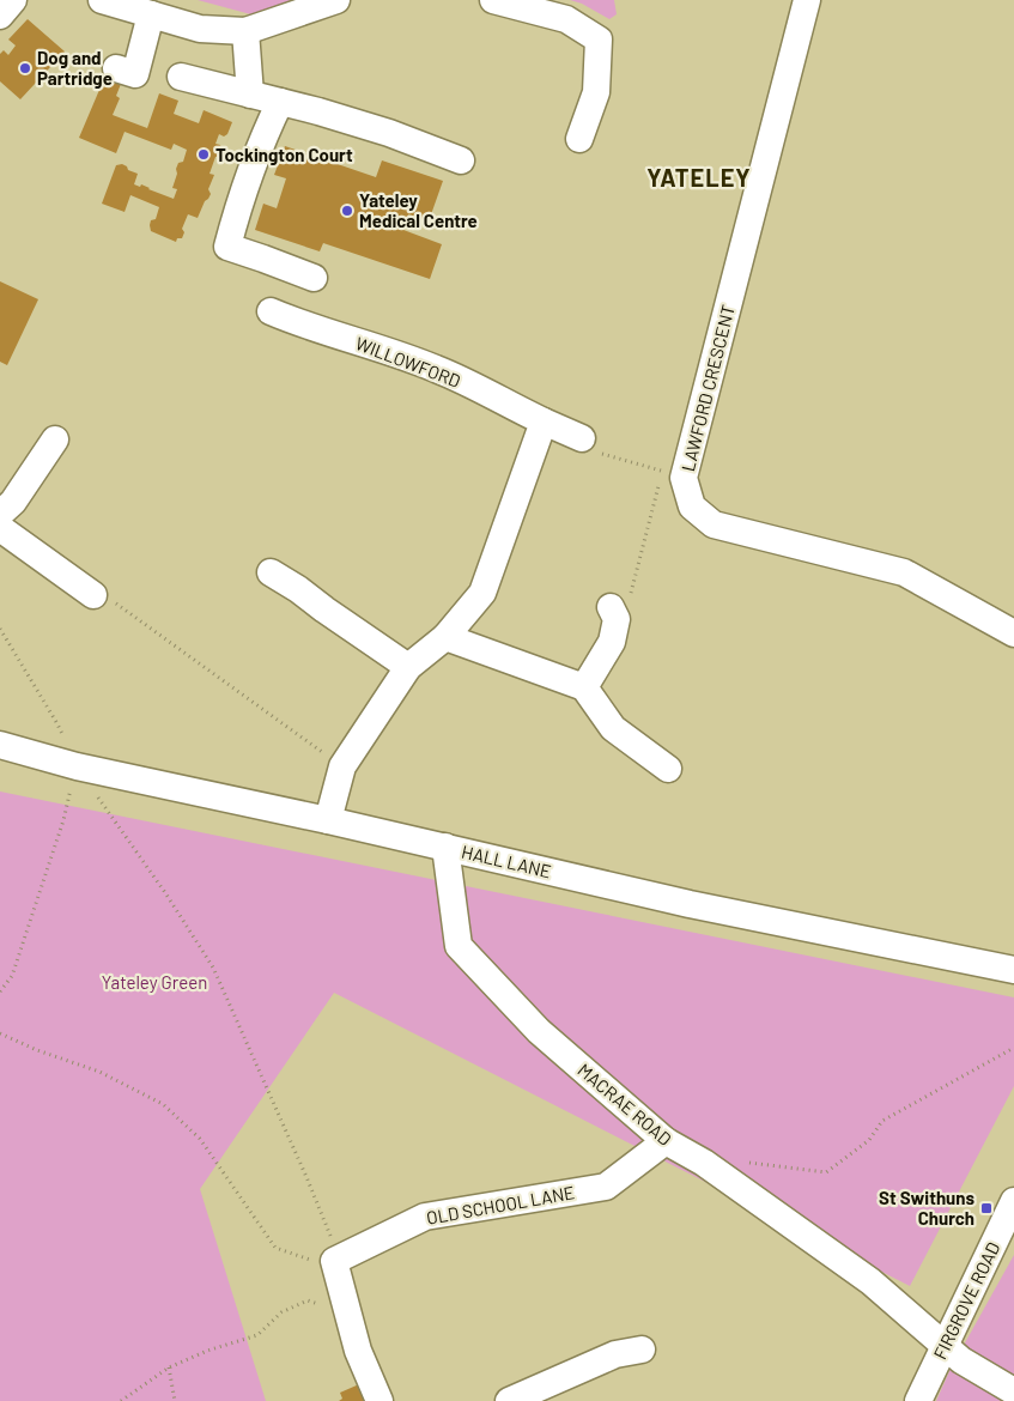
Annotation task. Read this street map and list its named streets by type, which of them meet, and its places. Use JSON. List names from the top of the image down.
{
  "streets": {
    "street": [
      "WILLOWFORD",
      "LAWFORD CRESCENT",
      "HALL LANE",
      "MACRAE ROAD",
      "OLD SCHOOL LANE",
      "FIRGROVE ROAD"
    ]
  },
  "crossings": [
    ["HALL LANE", "MACRAE ROAD"],
    ["MACRAE ROAD", "OLD SCHOOL LANE"],
    ["MACRAE ROAD", "FIRGROVE ROAD"]
  ],
  "districts": ["YATELEY"],
  "parks": ["Yateley Green"],
  "places": {
    "other": ["Dog and Partridge", "Tockington Court", "Yateley Medical Centre"],
    "transit": ["St Swithuns Church"]
  }
}
